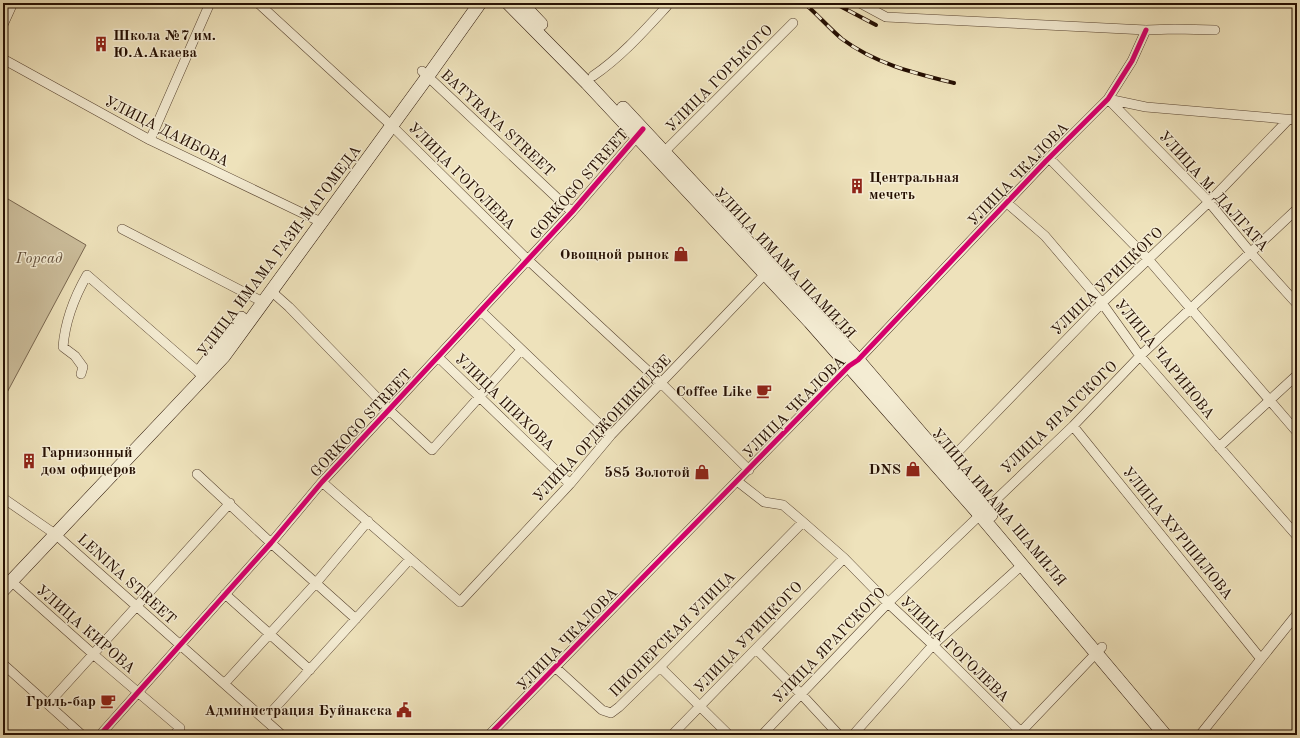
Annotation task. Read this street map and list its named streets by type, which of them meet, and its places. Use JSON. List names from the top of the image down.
{
  "streets": {
    "main road": ["УЛИЦА ИМАМА ГАЗИ-МАГОМЕДА", "УЛИЦА ИМАМА ШАМИЛЯ"],
    "street": [
      "УЛИЦА ГОРЬКОГО",
      "BATYRAYA STREET",
      "УЛИЦА ДАИБОВА",
      "УЛИЦА ЧКАЛОВА",
      "УЛИЦА ГОГОЛЕВА",
      "GORKOGO STREET",
      "УЛИЦА М. ДАЛГАТА",
      "УЛИЦА УРИЦКОГО",
      "УЛИЦА ЧАРИНОВА",
      "УЛИЦА ШИХОВА",
      "УЛИЦА ЯРАГСКОГО",
      "УЛИЦА ОРДЖОНИКИДЗЕ",
      "УЛИЦА ХУРШИЛОВА",
      "LENINA STREET",
      "УЛИЦА КИРОВА",
      "ПИОНЕРСКАЯ УЛИЦА"
    ]
  },
  "crossings": [
    ["УЛИЦА ГОРЬКОГО", "УЛИЦА ИМАМА ШАМИЛЯ"],
    ["BATYRAYA STREET", "GORKOGO STREET"],
    ["УЛИЦА ДАИБОВА", "УЛИЦА ИМАМА ГАЗИ-МАГОМЕДА"],
    ["УЛИЦА ЧКАЛОВА", "УЛИЦА ГОГОЛЕВА"],
    ["УЛИЦА ЧКАЛОВА", "УЛИЦА М. ДАЛГАТА"],
    ["УЛИЦА ЧКАЛОВА", "УЛИЦА ИМАМА ШАМИЛЯ"],
    ["УЛИЦА ЧКАЛОВА", "УЛИЦА ЧАРИНОВА"],
    ["УЛИЦА ЧКАЛОВА", "ПИОНЕРСКАЯ УЛИЦА"],
    ["УЛИЦА ГОГОЛЕВА", "GORKOGO STREET"],
    ["УЛИЦА ГОГОЛЕВА", "УЛИЦА УРИЦКОГО"],
    ["УЛИЦА ГОГОЛЕВА", "УЛИЦА ЯРАГСКОГО"],
    ["УЛИЦА ГОГОЛЕВА", "УЛИЦА ОРДЖОНИКИДЗЕ"],
    ["УЛИЦА ГОГОЛЕВА", "ПИОНЕРСКАЯ УЛИЦА"],
    ["GORKOGO STREET", "УЛИЦА ИМАМА ШАМИЛЯ"],
    ["GORKOGO STREET", "УЛИЦА ШИХОВА"],
    ["GORKOGO STREET", "LENINA STREET"],
    ["GORKOGO STREET", "УЛИЦА КИРОВА"],
    ["УЛИЦА М. ДАЛГАТА", "УЛИЦА УРИЦКОГО"],
    ["УЛИЦА М. ДАЛГАТА", "УЛИЦА ЯРАГСКОГО"],
    ["УЛИЦА ИМАМА ШАМИЛЯ", "УЛИЦА УРИЦКОГО"],
    ["УЛИЦА ИМАМА ШАМИЛЯ", "УЛИЦА ЯРАГСКОГО"],
    ["УЛИЦА ИМАМА ШАМИЛЯ", "УЛИЦА ОРДЖОНИКИДЗЕ"],
    ["УЛИЦА УРИЦКОГО", "УЛИЦА ЧАРИНОВА"],
    ["УЛИЦА ЧАРИНОВА", "УЛИЦА ЯРАГСКОГО"],
    ["УЛИЦА ШИХОВА", "УЛИЦА ОРДЖОНИКИДЗЕ"],
    ["УЛИЦА ЯРАГСКОГО", "УЛИЦА ХУРШИЛОВА"]
  ],
  "parks": ["Горсад"],
  "places": {
    "building": ["Школа №7 им. Ю.А.Акаева", "Центральная мечеть", "Гарнизонный дом офицеров"],
    "shop": ["Овощной рынок", "DNS", "585 Золотой"],
    "cafe": ["Coffee Like", "Гриль-бар"],
    "public building": ["Администрация Буйнакска"]
  }
}
